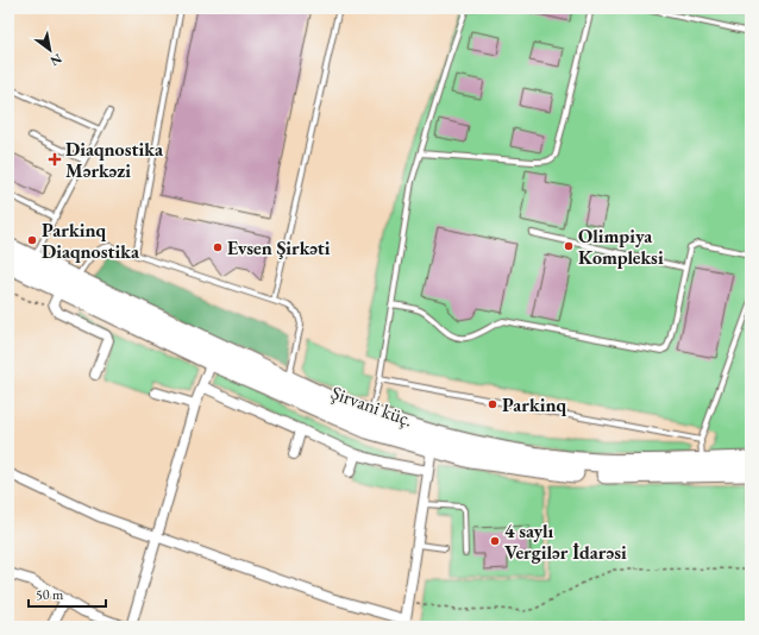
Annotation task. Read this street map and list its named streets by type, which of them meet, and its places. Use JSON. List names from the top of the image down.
{
  "streets": {
    "highway": ["Şirvani küç."]
  },
  "places": {
    "health": ["Diaqnostika Mərkəzi"],
    "other": [
      "Parkinq Diaqnostika",
      "Olimpiya Kompleksi",
      "Evsen Şirkəti",
      "Parkinq",
      "4 saylı Vergilər İdarəsi"
    ]
  },
  "scale_bar": "50 m",
  "north": "bottom right"
}
